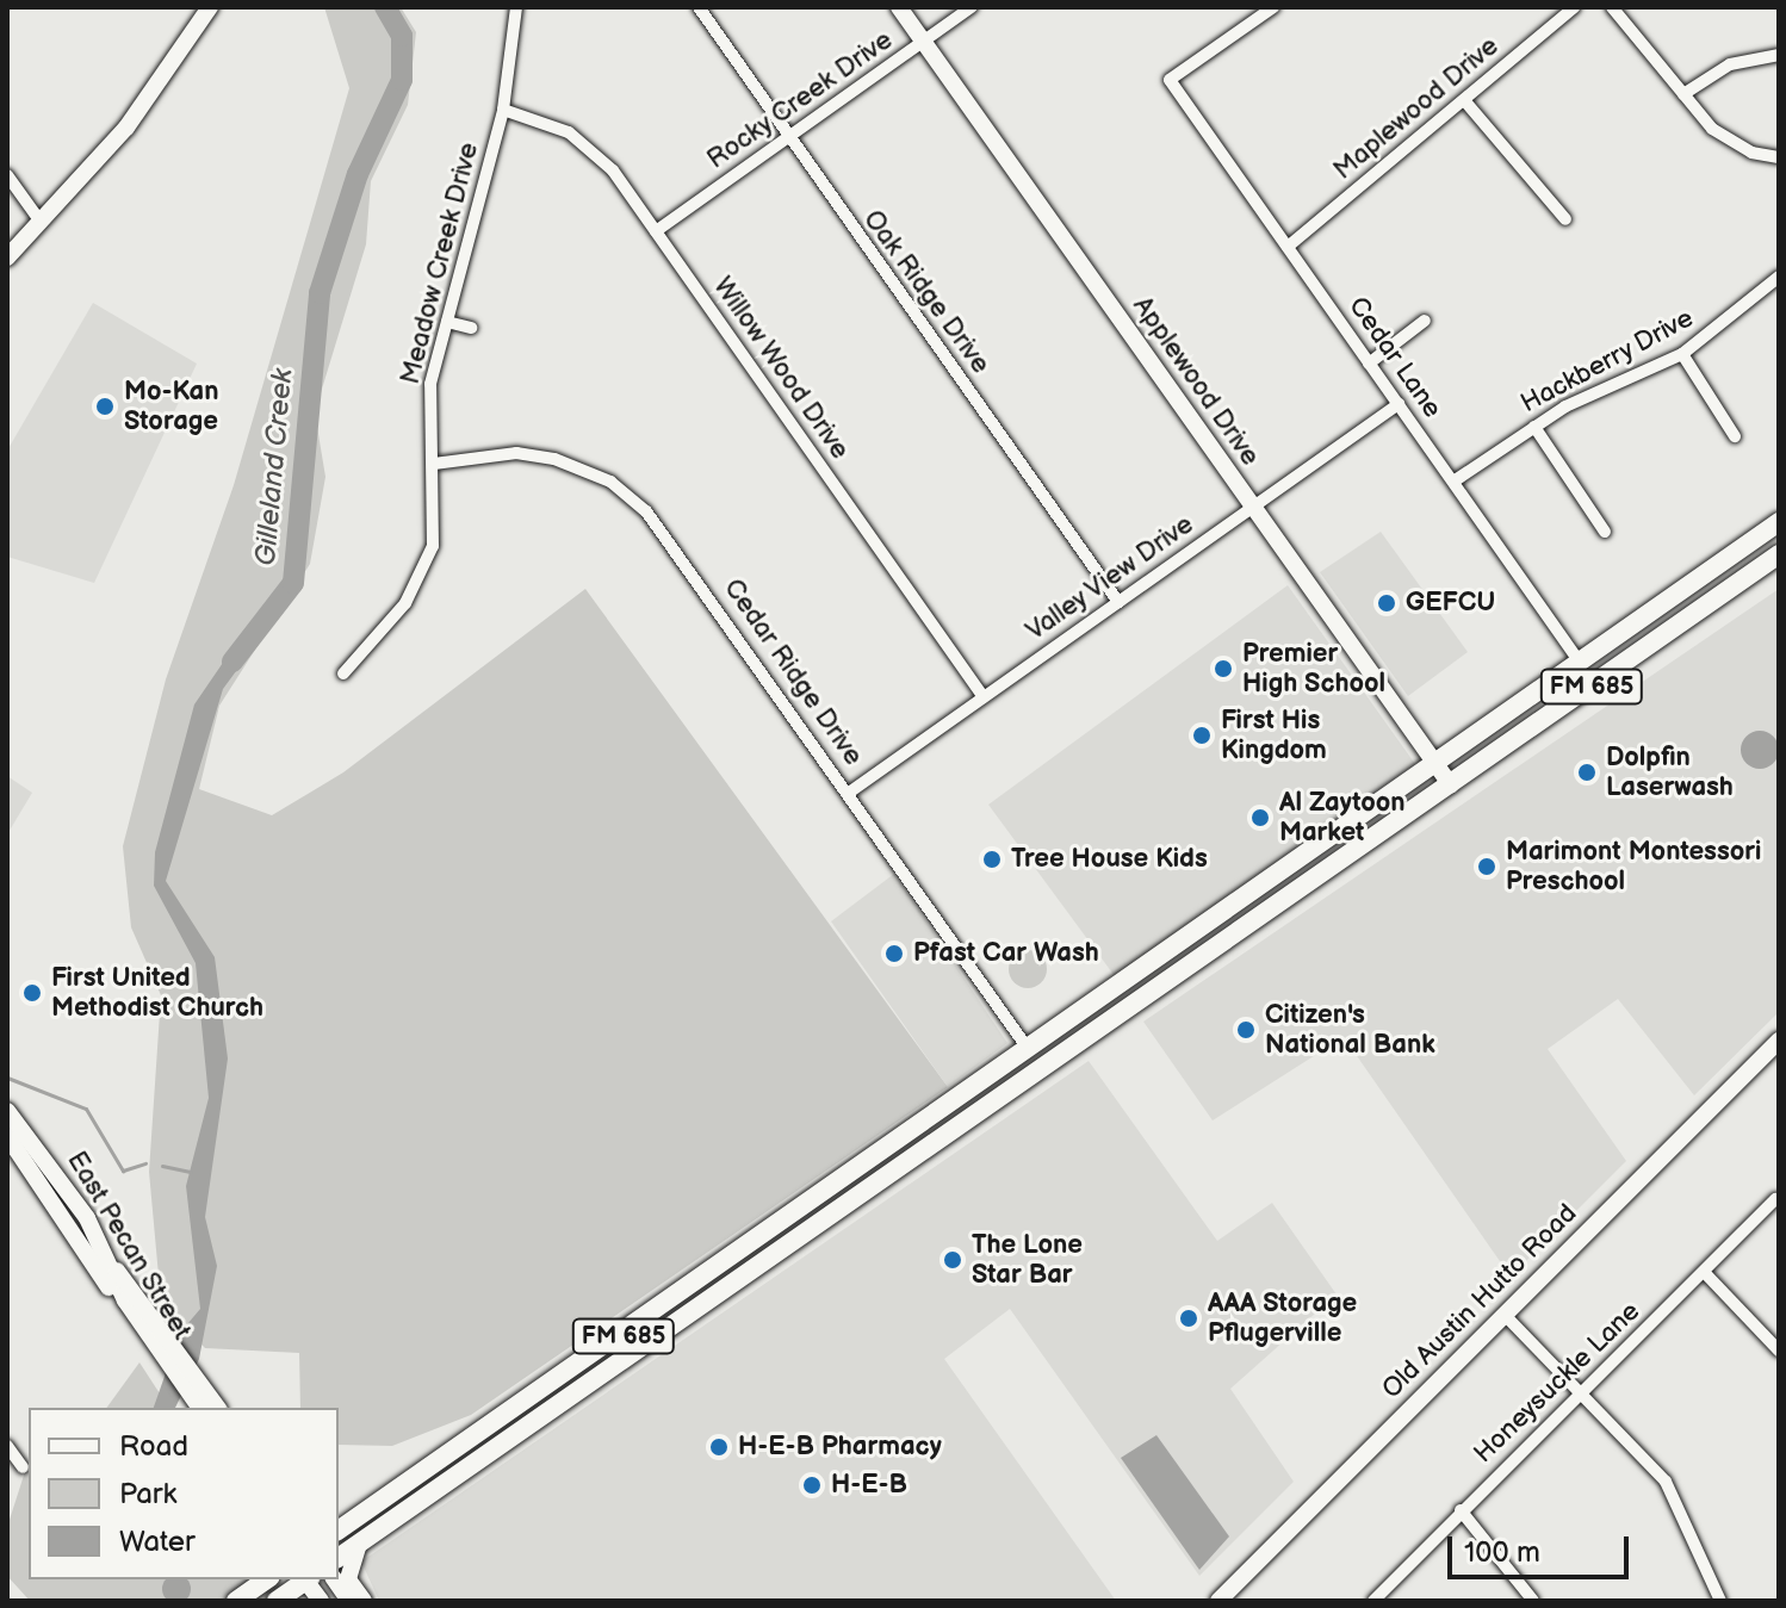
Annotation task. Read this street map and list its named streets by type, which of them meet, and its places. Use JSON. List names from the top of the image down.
{
  "streets": {
    "main road": ["FM 685"],
    "street": [
      "Rocky Creek Drive",
      "Maplewood Drive",
      "Meadow Creek Drive",
      "Oak Ridge Drive",
      "Cedar Lane",
      "Hackberry Drive",
      "Willow Wood Drive",
      "Applewood Drive",
      "Valley View Drive",
      "Cedar Ridge Drive",
      "East Pecan Street",
      "Old Austin Hutto Road",
      "Honeysuckle Lane"
    ]
  },
  "crossings": [
    ["Rocky Creek Drive", "Oak Ridge Drive"],
    ["Rocky Creek Drive", "Willow Wood Drive"],
    ["Rocky Creek Drive", "Applewood Drive"],
    ["Maplewood Drive", "Cedar Lane"],
    ["Meadow Creek Drive", "Willow Wood Drive"],
    ["Meadow Creek Drive", "Cedar Ridge Drive"],
    ["Oak Ridge Drive", "Valley View Drive"],
    ["Cedar Lane", "Hackberry Drive"],
    ["Cedar Lane", "Valley View Drive"],
    ["Cedar Lane", "FM 685"],
    ["Willow Wood Drive", "Valley View Drive"],
    ["Applewood Drive", "Valley View Drive"],
    ["Applewood Drive", "FM 685"],
    ["Valley View Drive", "Cedar Ridge Drive"],
    ["Cedar Ridge Drive", "FM 685"]
  ],
  "water": ["Gilleland Creek"],
  "places": [
    "Mo-Kan Storage",
    "GEFCU",
    "Premier High School",
    "First His Kingdom",
    "Dolpfin Laserwash",
    "Al Zaytoon Market",
    "Tree House Kids",
    "Marimont Montessori Preschool",
    "Pfast Car Wash",
    "First United Methodist Church",
    "Citizen's National Bank",
    "The Lone Star Bar",
    "AAA Storage Pflugerville",
    "H-E-B Pharmacy",
    "H-E-B"
  ],
  "legend": ["Road", "Park", "Water"],
  "scale_bar": "100 m"
}
